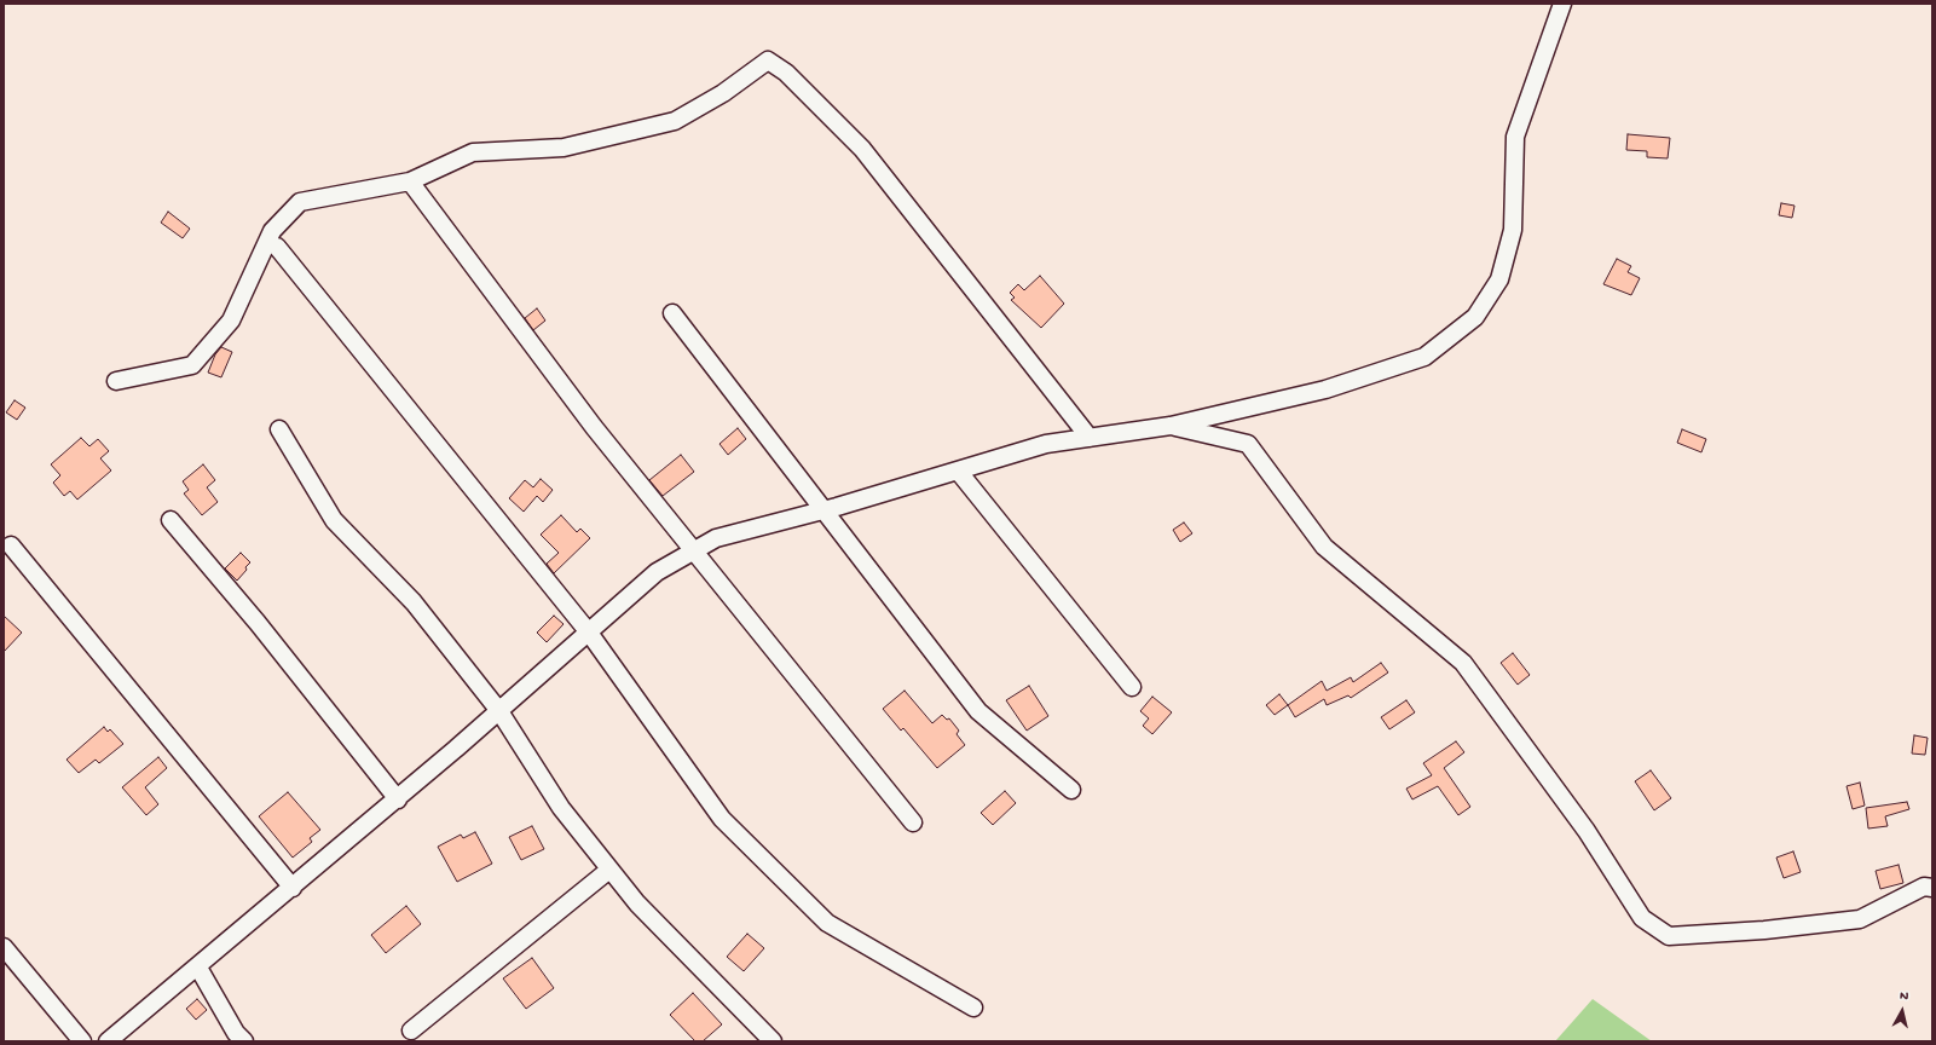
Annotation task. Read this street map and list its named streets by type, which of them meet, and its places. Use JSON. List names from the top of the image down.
{
  "north": "top"
}
